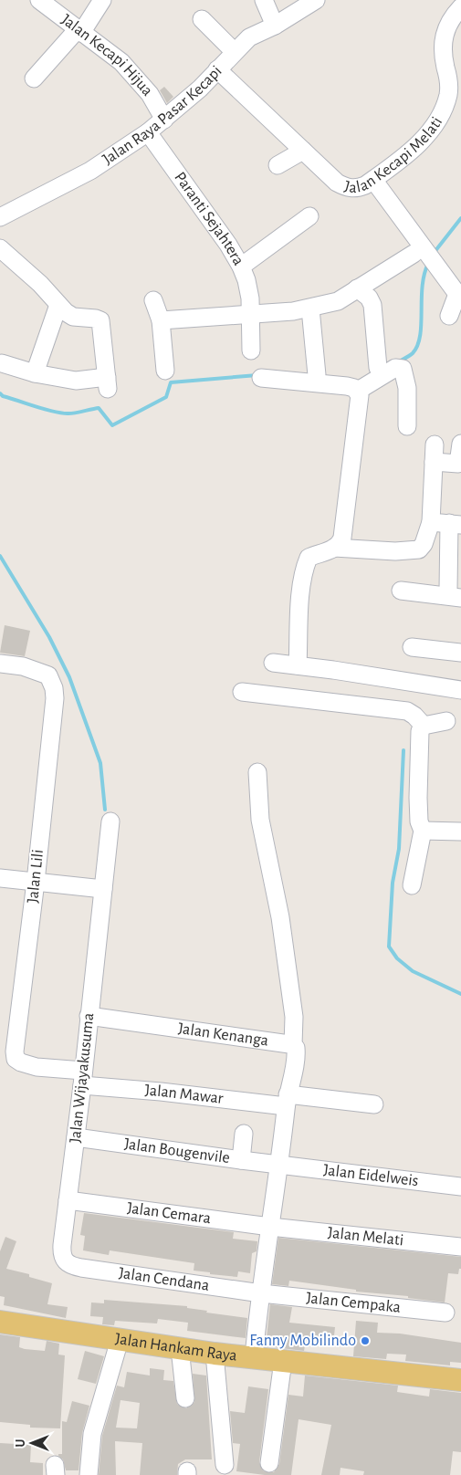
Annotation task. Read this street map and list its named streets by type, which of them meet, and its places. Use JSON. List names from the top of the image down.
{
  "streets": {
    "main road": ["Jalan Hankam Raya"],
    "street": [
      "Jalan Kecapi Hijua",
      "Jalan Raya Pasar Kecapi",
      "Jalan Kecapi Melati",
      "Paranti Sejahtera",
      "Jalan Lili",
      "Jalan Kenanga",
      "Jalan Wijayakusuma",
      "Jalan Mawar",
      "Jalan Bougenvile",
      "Jalan Eidelweis",
      "Jalan Cemara",
      "Jalan Melati",
      "Jalan Cendana",
      "Jalan Cempaka"
    ]
  },
  "crossings": [
    ["Jalan Kecapi Hijua", "Jalan Raya Pasar Kecapi"],
    ["Jalan Raya Pasar Kecapi", "Jalan Kecapi Melati"],
    ["Jalan Raya Pasar Kecapi", "Paranti Sejahtera"],
    ["Jalan Lili", "Jalan Wijayakusuma"],
    ["Jalan Lili", "Jalan Mawar"],
    ["Jalan Kenanga", "Jalan Wijayakusuma"],
    ["Jalan Wijayakusuma", "Jalan Mawar"],
    ["Jalan Wijayakusuma", "Jalan Bougenvile"],
    ["Jalan Wijayakusuma", "Jalan Cemara"],
    ["Jalan Wijayakusuma", "Jalan Cendana"],
    ["Jalan Bougenvile", "Jalan Eidelweis"],
    ["Jalan Cemara", "Jalan Melati"],
    ["Jalan Cendana", "Jalan Cempaka"]
  ],
  "places": ["Fanny Mobilindo"],
  "north": "left"
}
